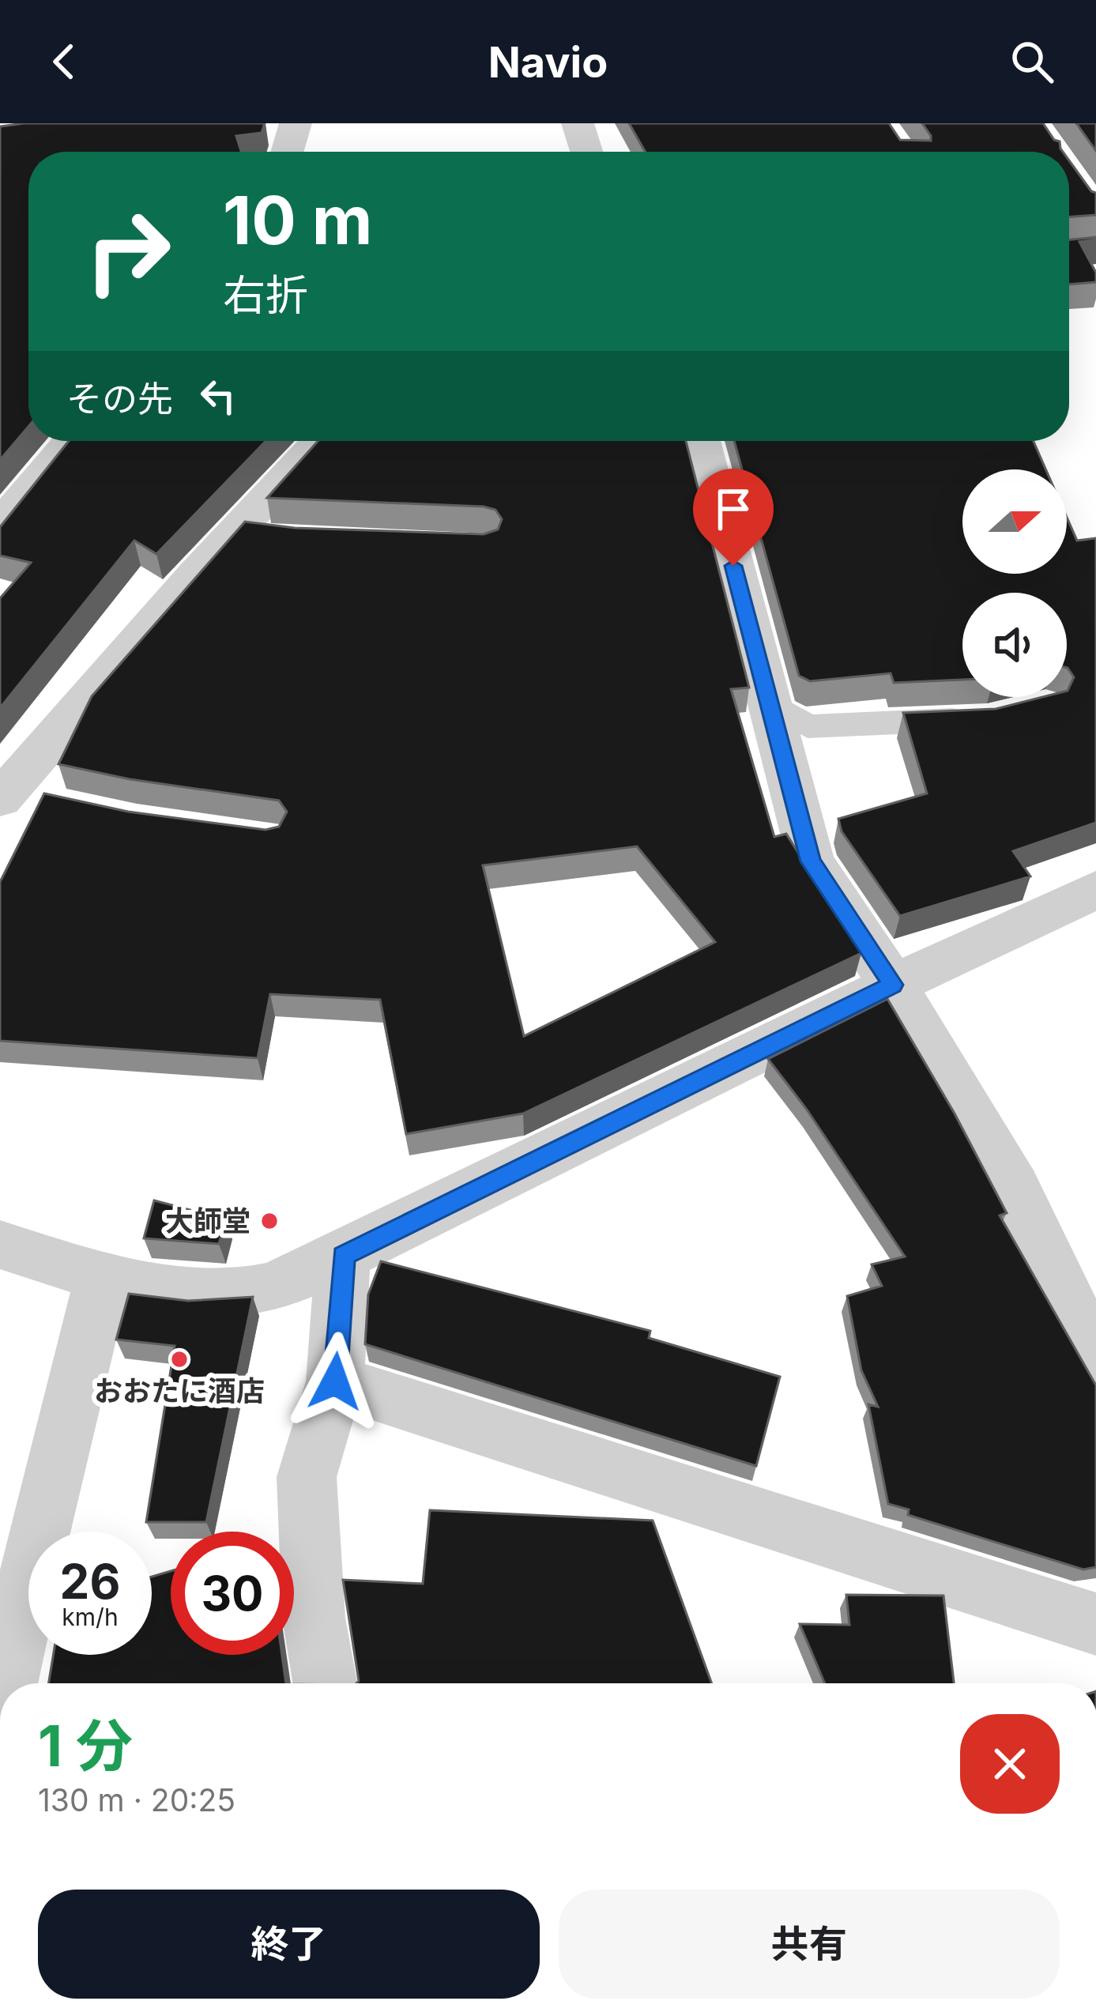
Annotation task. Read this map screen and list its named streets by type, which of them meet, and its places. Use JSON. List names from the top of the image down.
{
  "places": ["大師堂", "おおたに酒店"],
  "north": "right",
  "page": {
    "header": "Navio",
    "turn": ["10 m", "右折"],
    "then": "その先",
    "speed": "26 km/h",
    "limit": "30",
    "heading": ["1 分", "130 m · 20:25"],
    "buttons": ["終了", "共有"]
  }
}
